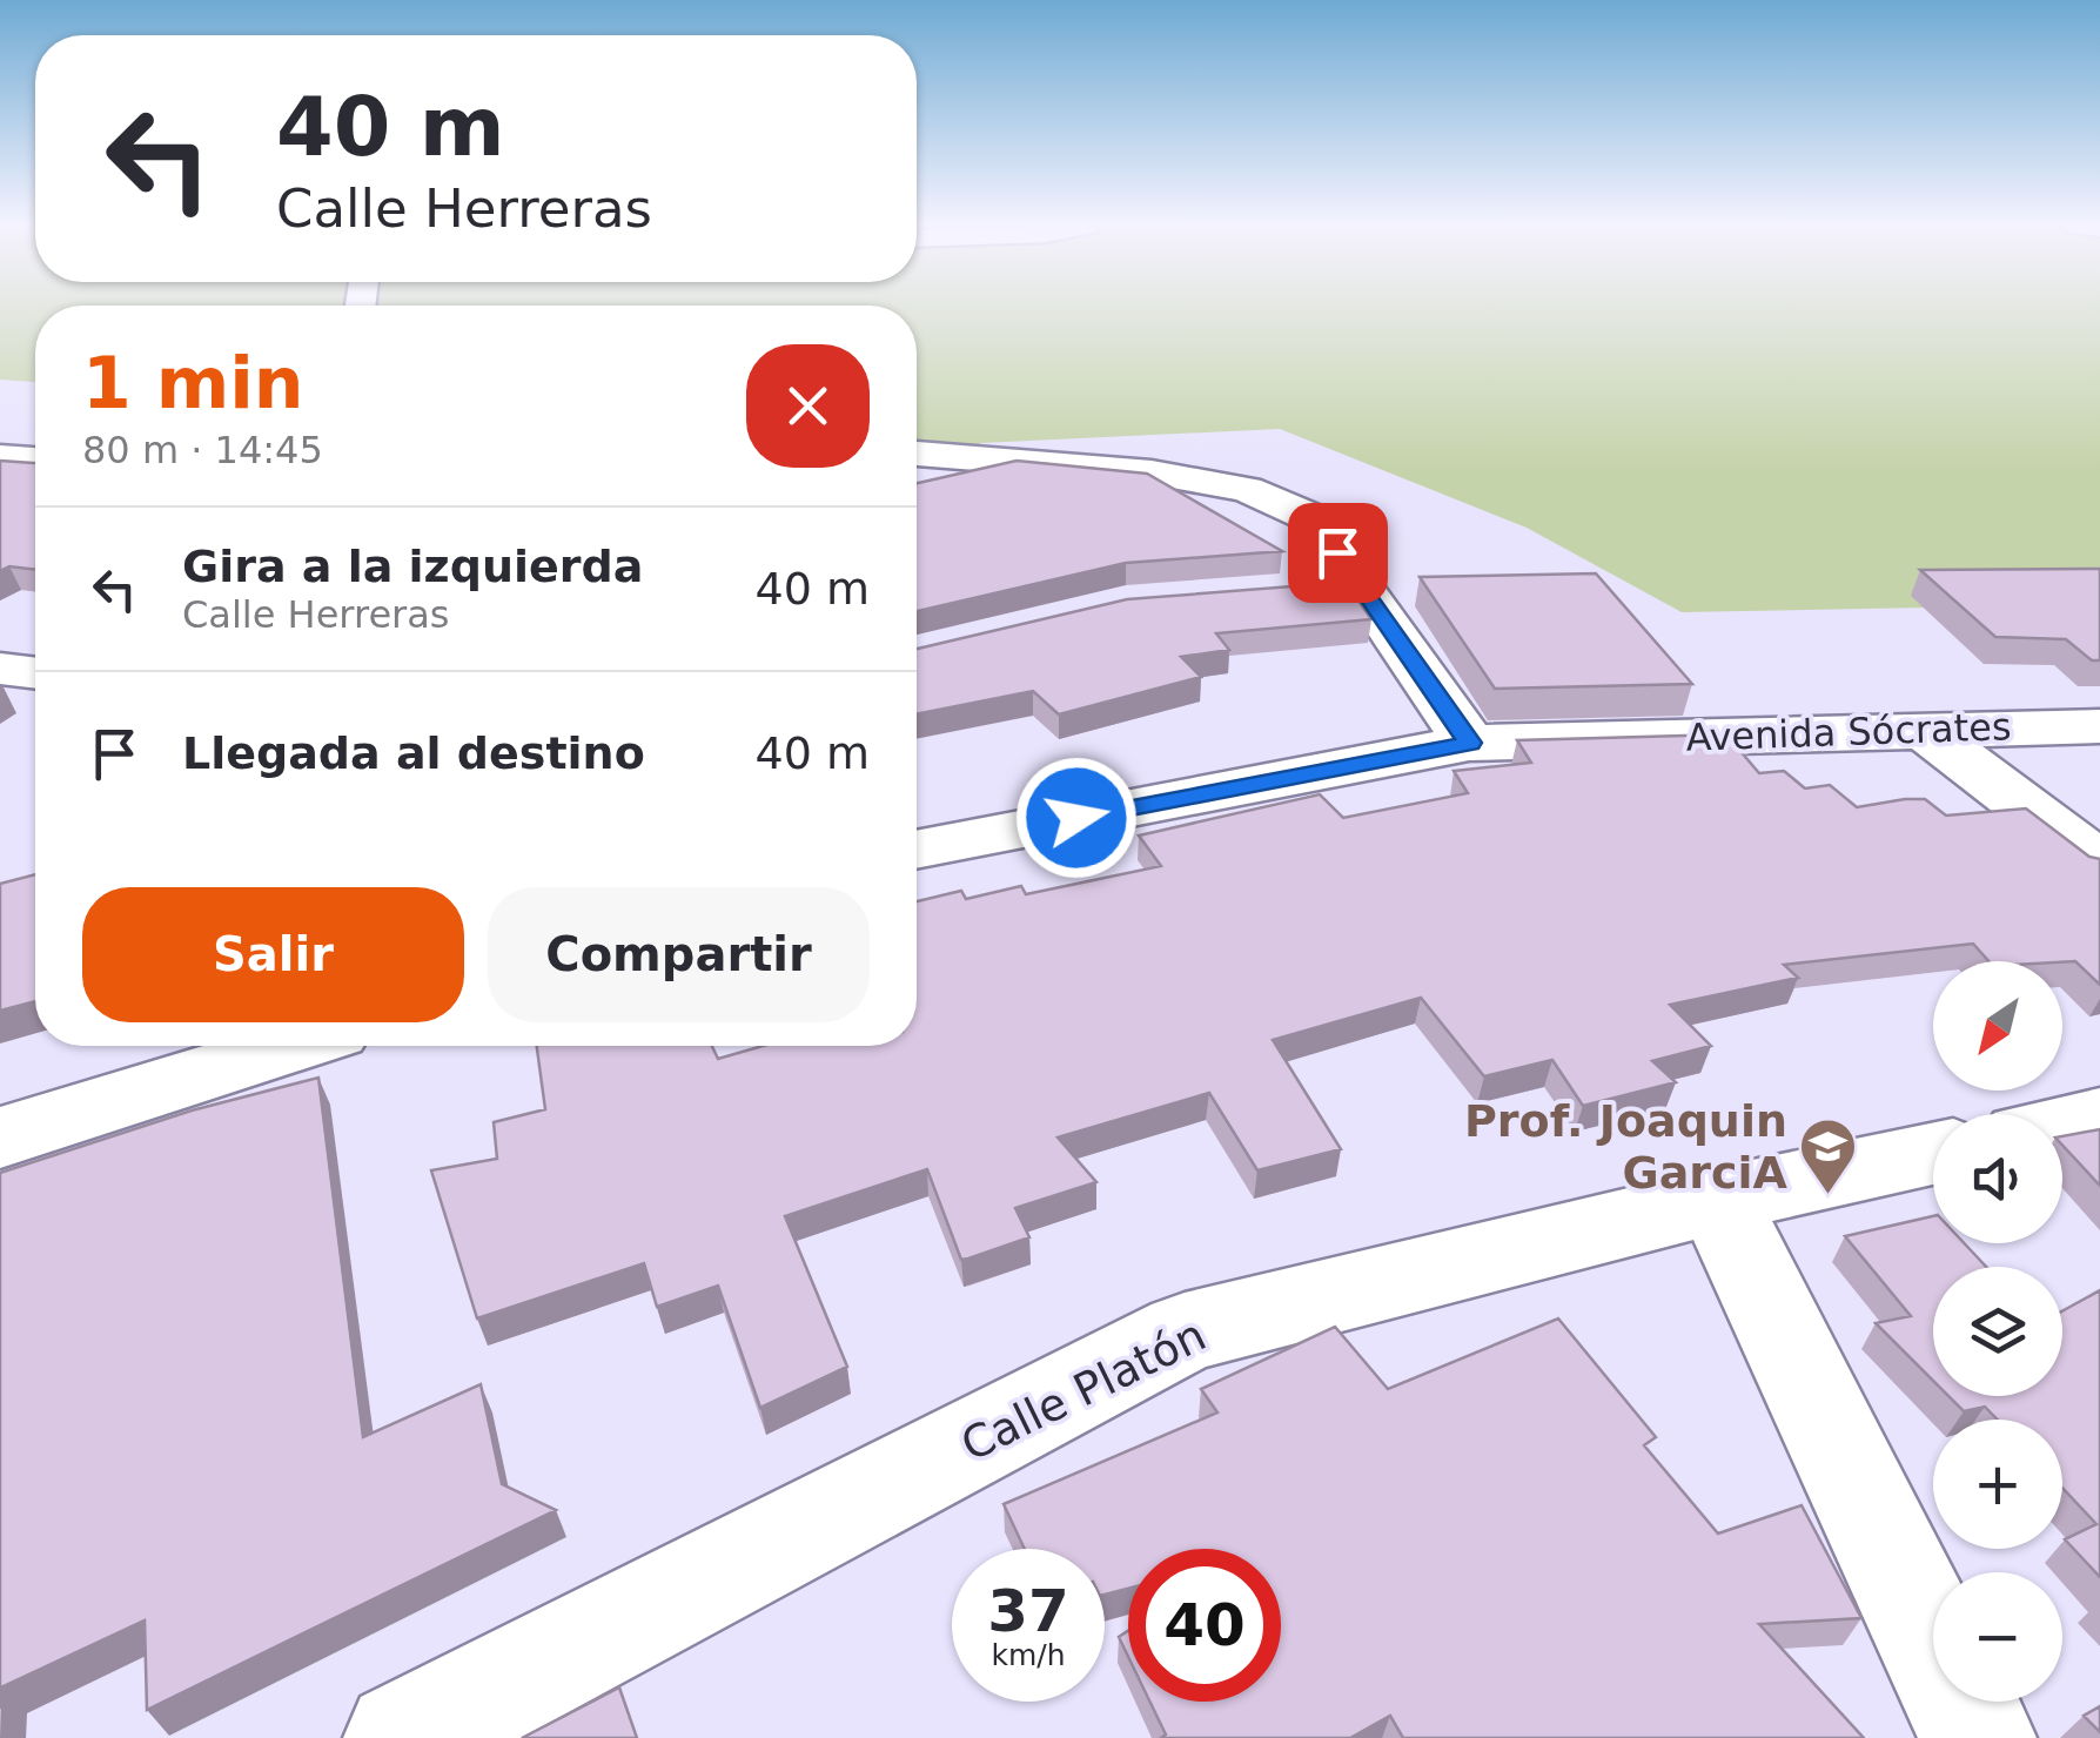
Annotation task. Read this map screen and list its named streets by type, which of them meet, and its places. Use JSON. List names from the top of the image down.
{
  "streets": {
    "street": ["Avenida Sócrates", "Calle Platón"]
  },
  "places": {
    "school or university": ["Prof. Joaquin GarciA"]
  },
  "north": "bottom left",
  "page": {
    "turn": ["40 m", "Calle Herreras"],
    "heading": ["1 min", "80 m · 14:45"],
    "list": [
      {
        "name": "Gira a la izquierda",
        "note": "Calle Herreras",
        "value": "40 m"
      },
      {
        "name": "Llegada al destino",
        "value": "40 m"
      }
    ],
    "buttons": ["Salir", "Compartir"],
    "map_buttons": ["+", "−"],
    "speed": "37 km/h",
    "limit": "40"
  }
}
